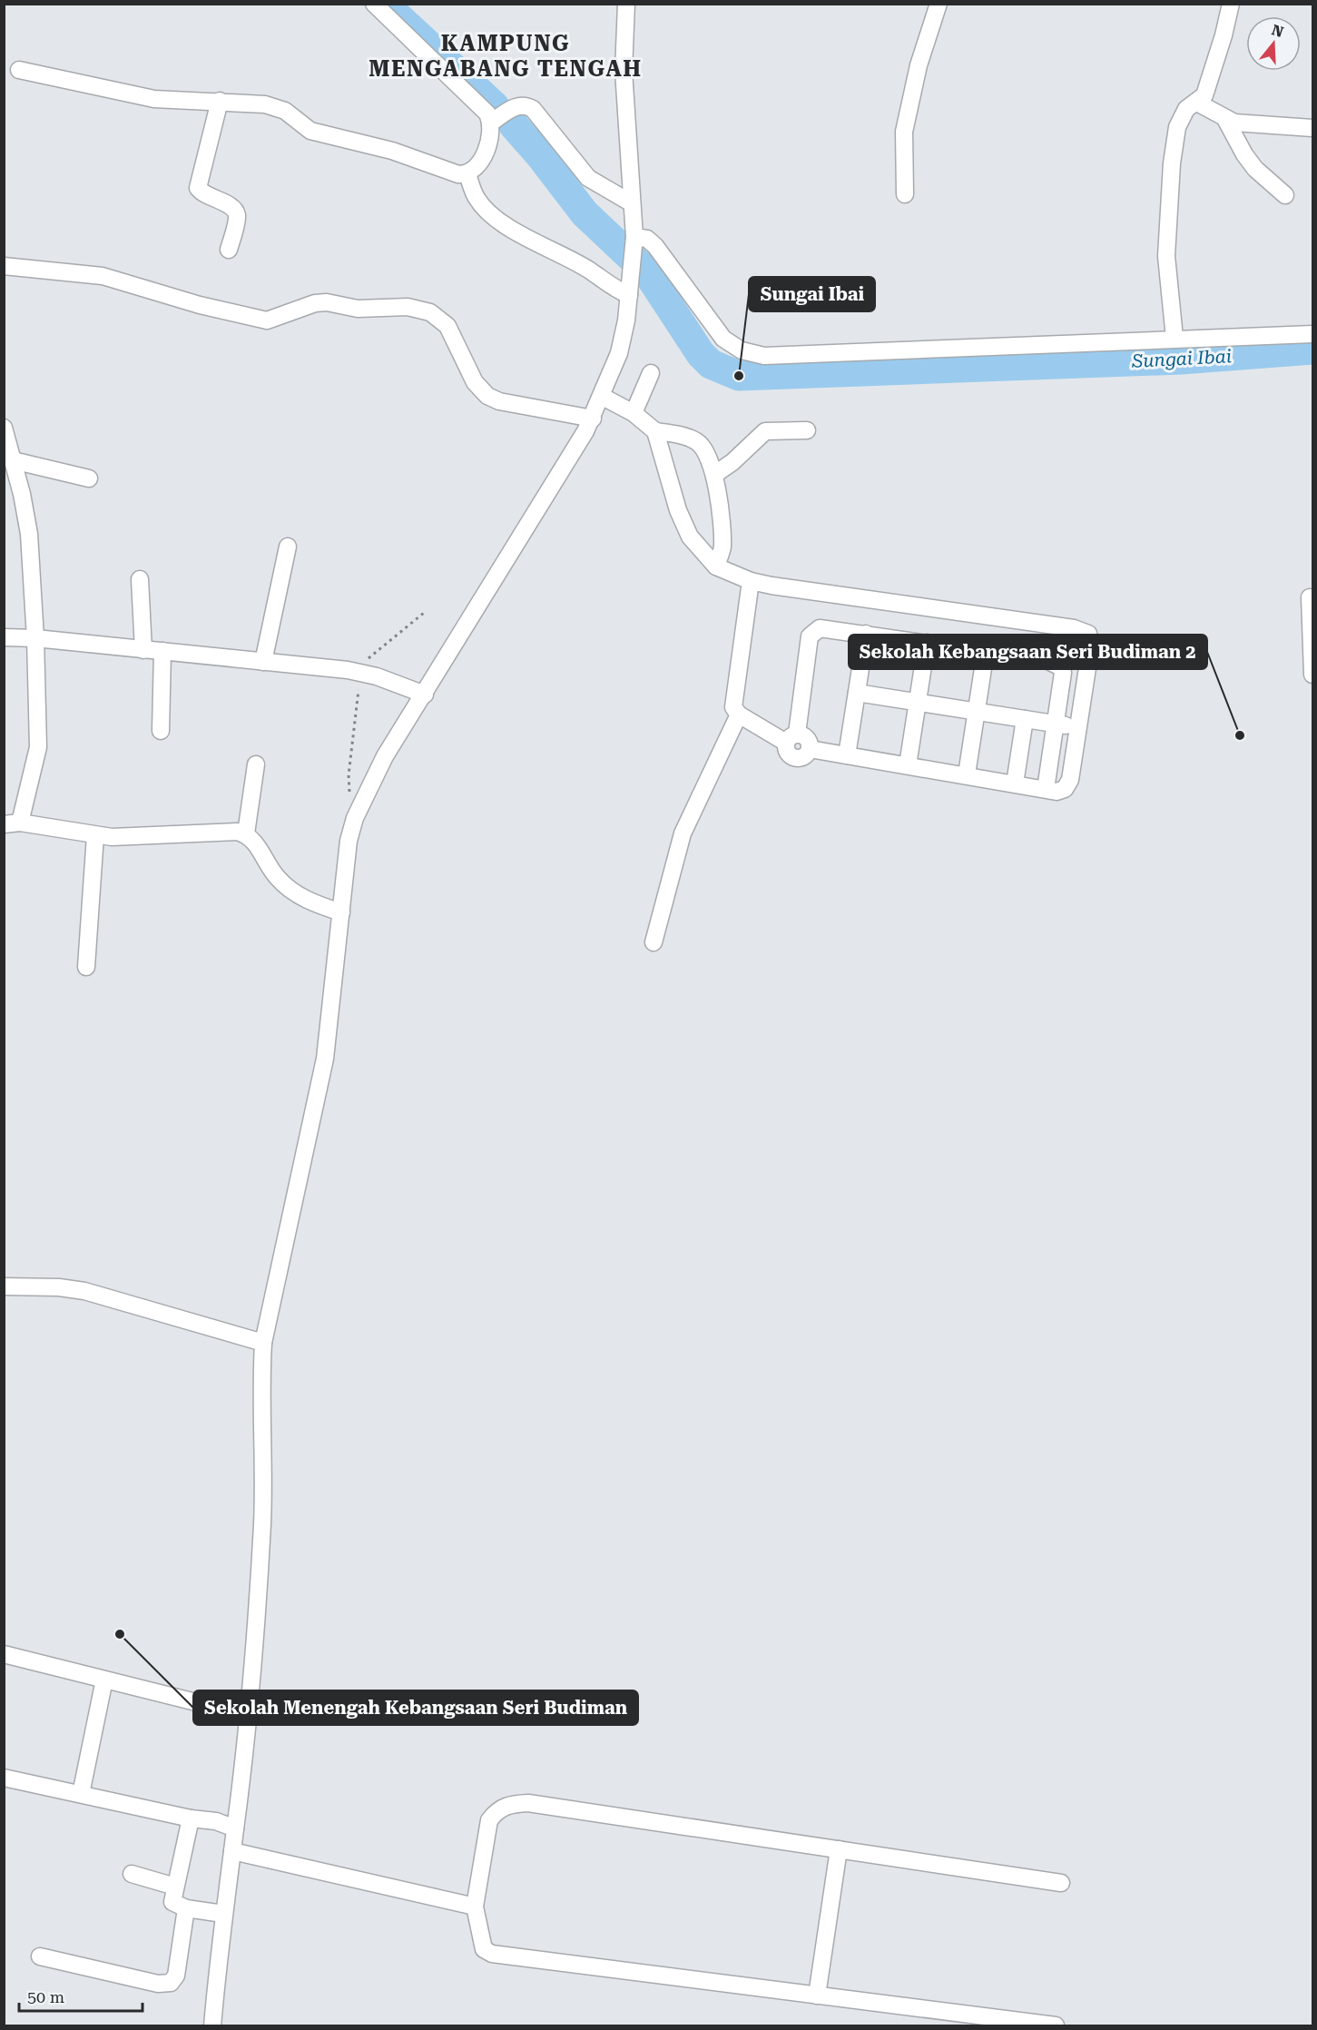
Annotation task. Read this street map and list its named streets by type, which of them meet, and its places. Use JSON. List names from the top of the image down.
{
  "districts": ["KAMPUNG MENGABANG TENGAH"],
  "water": ["Sungai Ibai"],
  "places": ["Sungai Ibai", "Sekolah Kebangsaan Seri Budiman 2", "Sekolah Menengah Kebangsaan Seri Budiman"],
  "scale_bar": "50 m",
  "north": "top"
}
